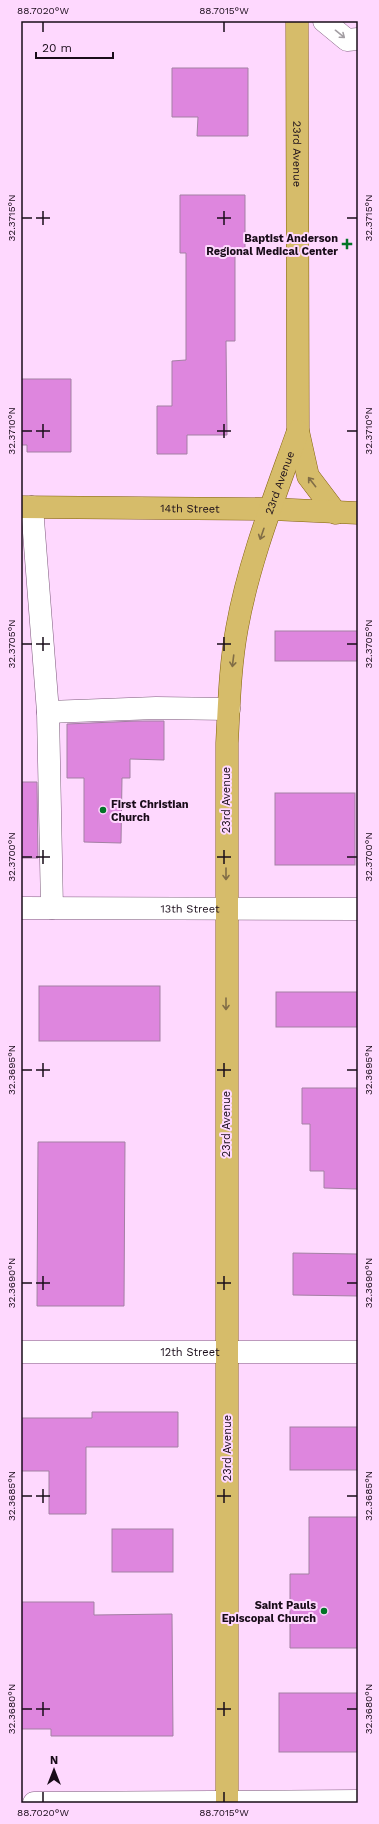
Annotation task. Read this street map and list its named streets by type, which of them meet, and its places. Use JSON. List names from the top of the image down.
{
  "streets": {
    "main road": ["23rd Avenue", "14th Street"],
    "street": ["13th Street", "12th Street"]
  },
  "crossings": [
    ["23rd Avenue", "14th Street"],
    ["23rd Avenue", "13th Street"],
    ["23rd Avenue", "12th Street"]
  ],
  "one_way": ["23rd Avenue"],
  "places": {
    "health": ["Baptist Anderson Regional Medical Center"],
    "other": ["First Christian Church", "Saint Pauls Episcopal Church"]
  },
  "scale_bar": "20 m",
  "north": "top",
  "coordinates": [
    "88.7020°W",
    "88.7015°W",
    "32.3715°N",
    "32.3710°N",
    "32.3705°N",
    "32.3700°N",
    "32.3695°N",
    "32.3690°N",
    "32.3685°N",
    "32.3680°N"
  ]
}
